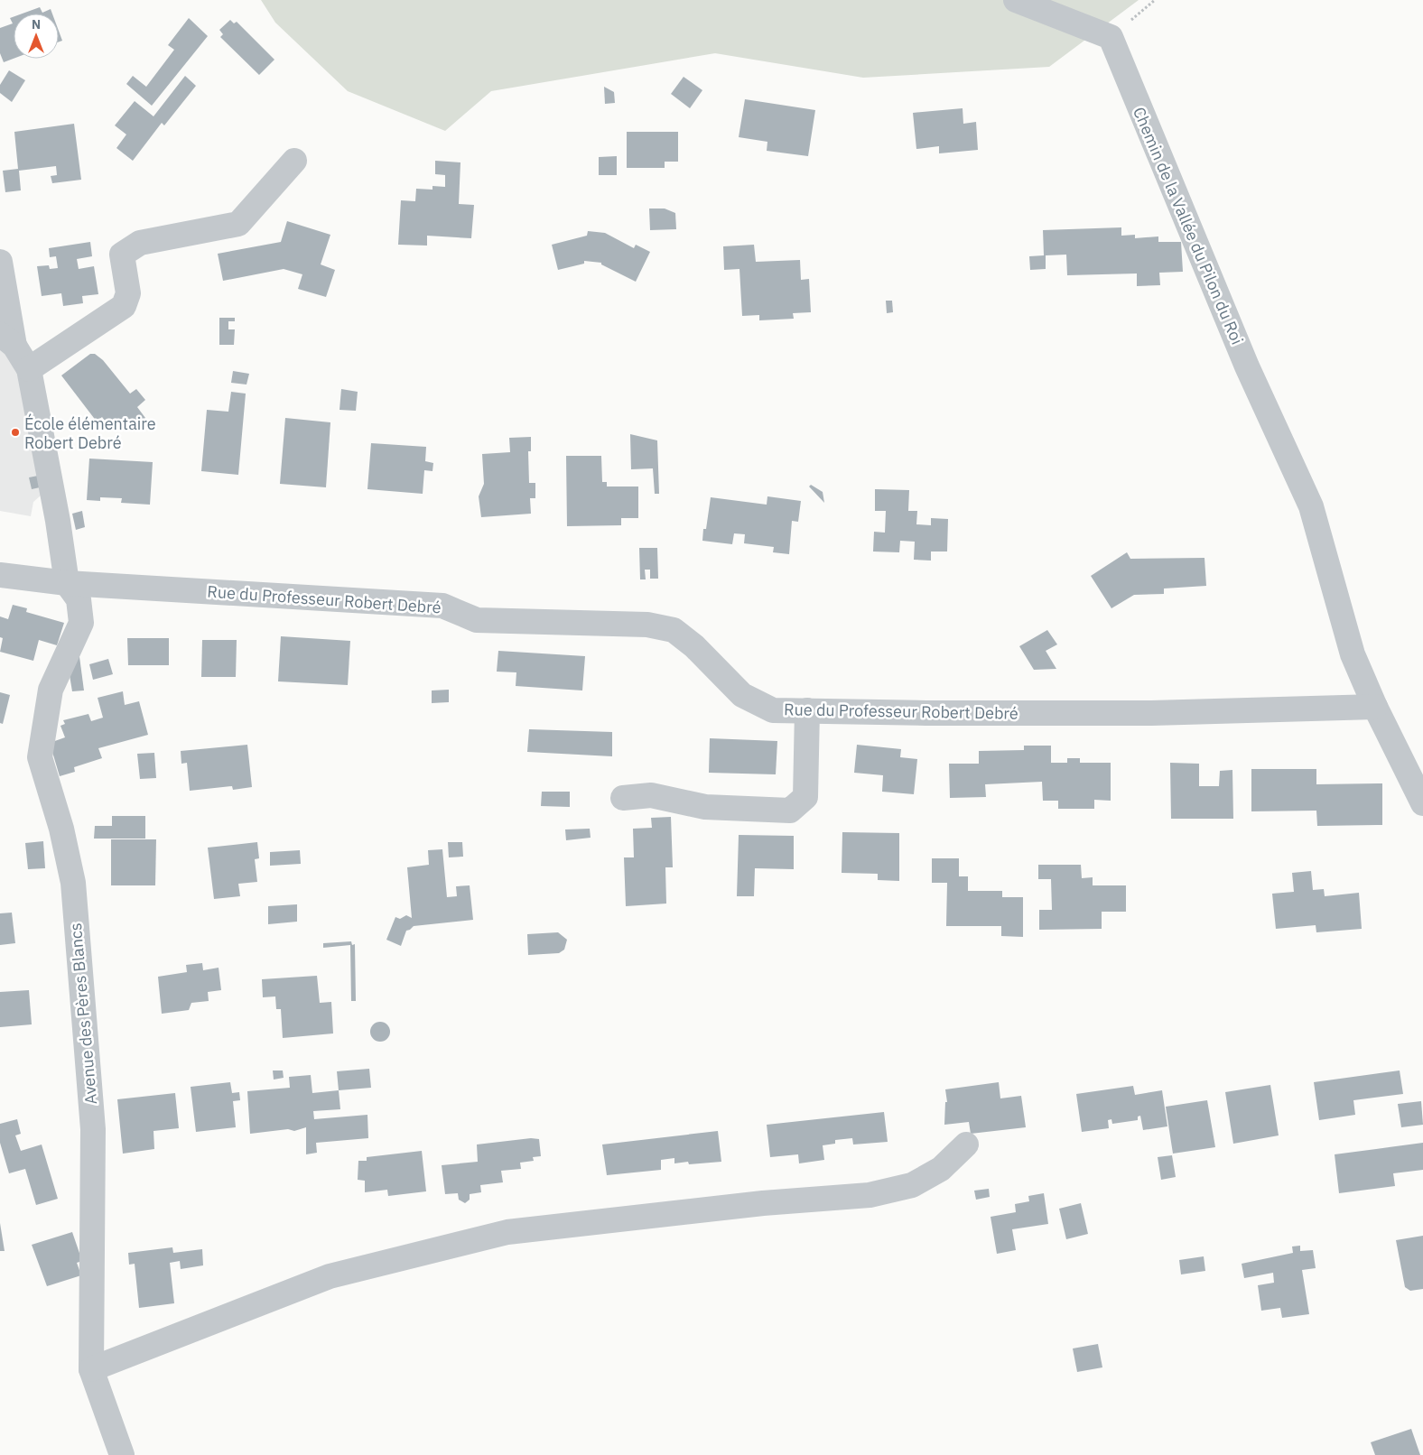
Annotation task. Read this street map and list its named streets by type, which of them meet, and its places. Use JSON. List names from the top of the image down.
{
  "streets": {
    "street": ["Chemin de la Vallée du Pilon du Roi", "Rue du Professeur Robert Debré", "Avenue des Pères Blancs"]
  },
  "crossings": [
    ["Chemin de la Vallée du Pilon du Roi", "Rue du Professeur Robert Debré"],
    ["Rue du Professeur Robert Debré", "Avenue des Pères Blancs"]
  ],
  "places": ["École élémentaire Robert Debré"],
  "north": "top"
}
